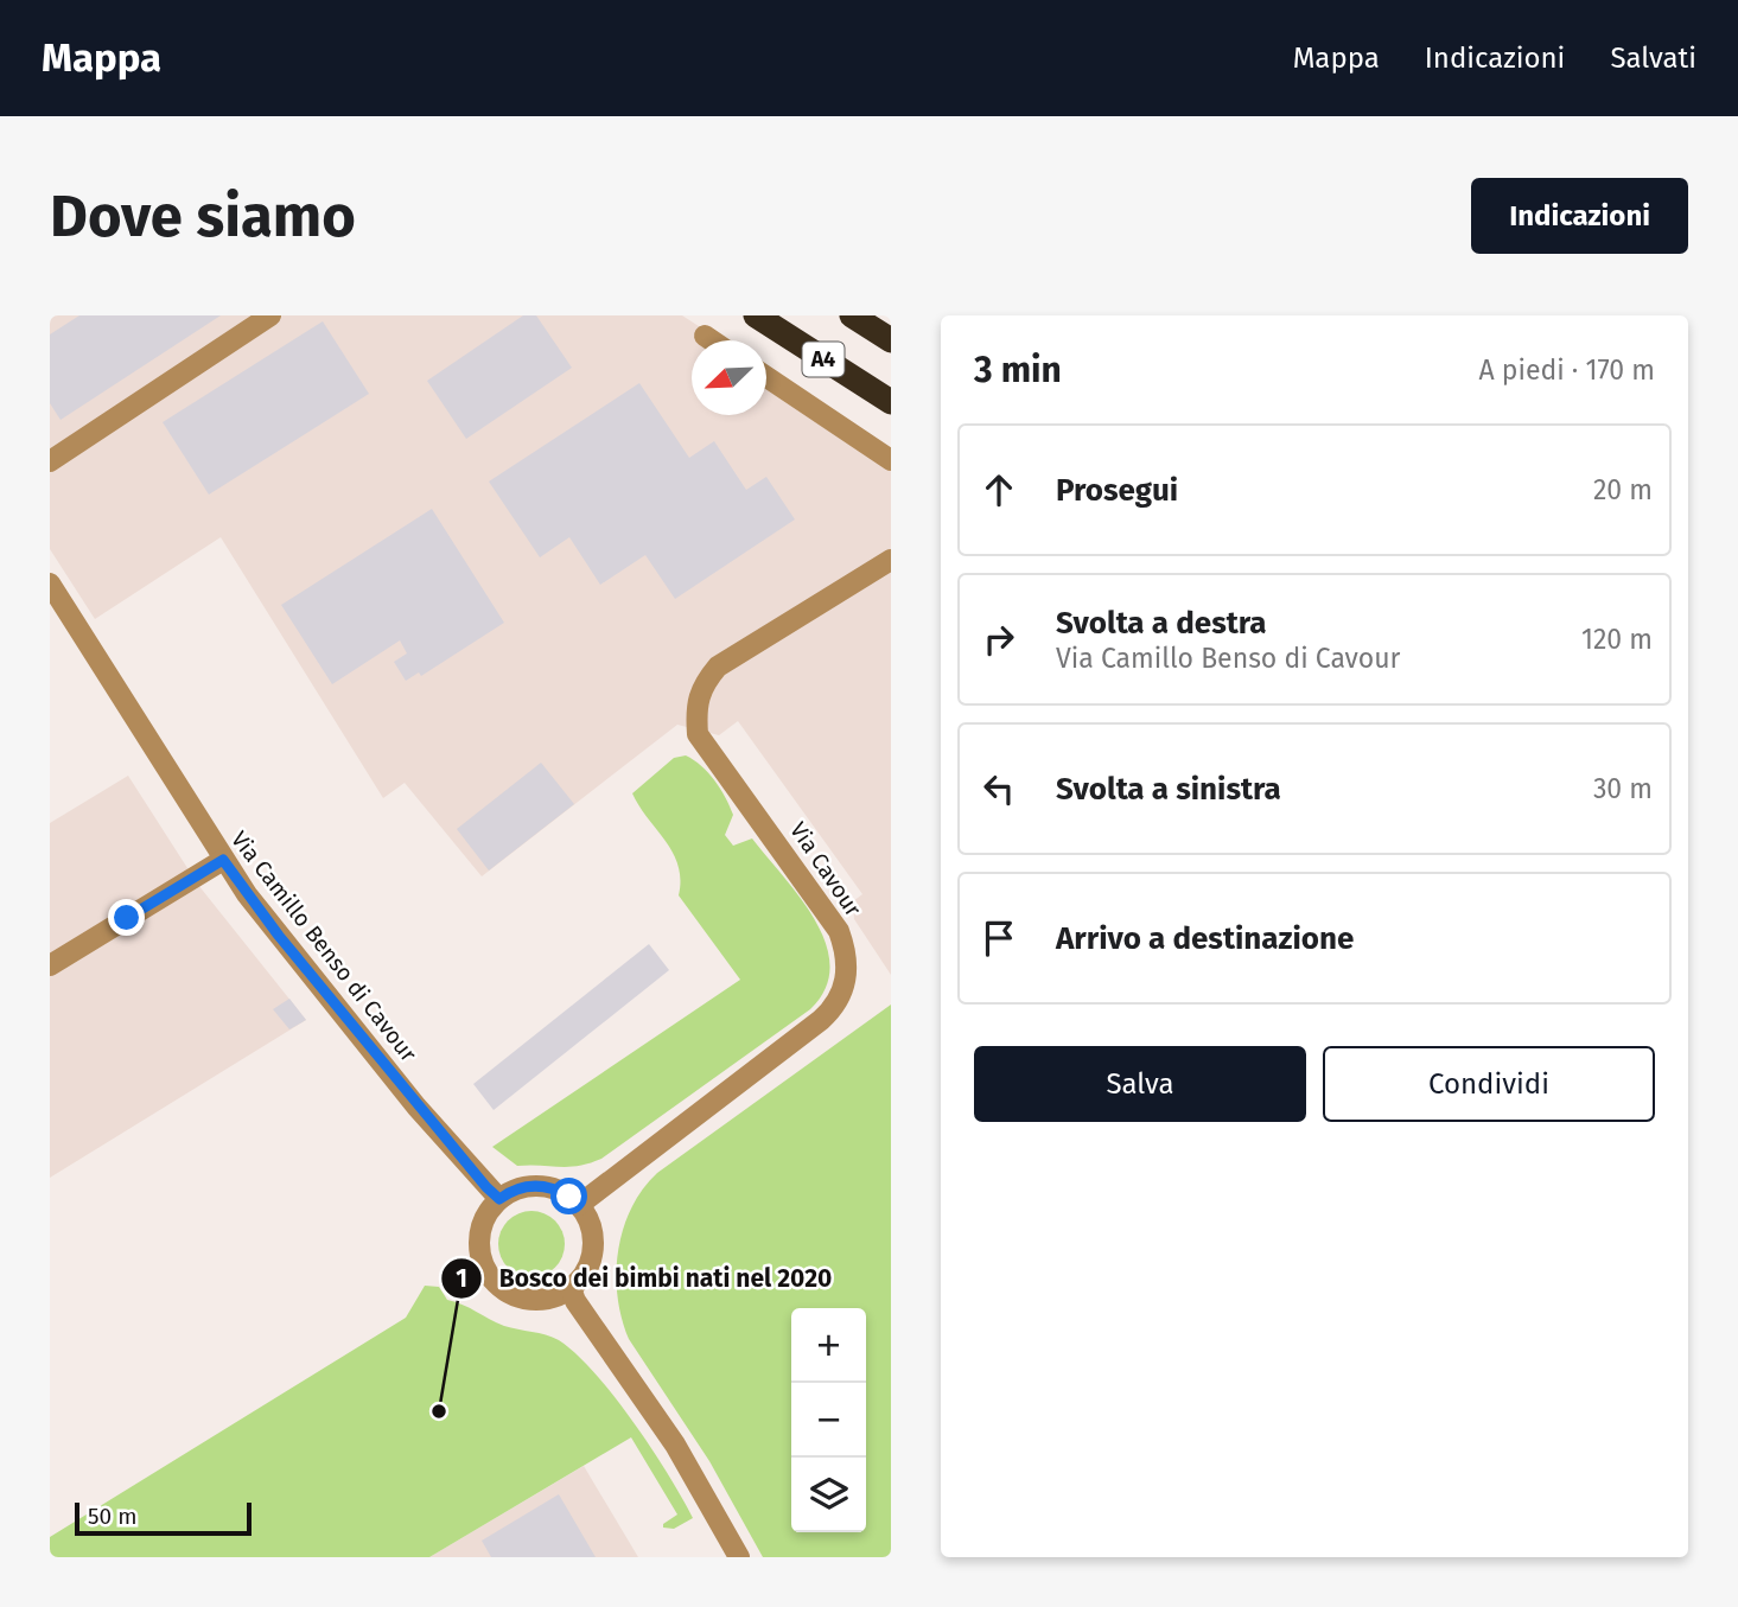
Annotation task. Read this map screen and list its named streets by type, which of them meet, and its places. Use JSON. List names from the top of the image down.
{
  "streets": {
    "highway": ["A4"],
    "street": ["Via Cavour", "Via Camillo Benso di Cavour"]
  },
  "crossings": [
    ["Via Cavour", "Via Camillo Benso di Cavour"]
  ],
  "places": ["Bosco dei bimbi nati nel 2020"],
  "scale_bar": "50 m",
  "north": "bottom left",
  "page": {
    "header": "Mappa",
    "nav": ["Mappa", "Indicazioni", "Salvati"],
    "buttons": [
      "Indicazioni",
      ["Salva", "Condividi"]
    ],
    "title": "Dove siamo",
    "heading": ["3 min", "A piedi · 170 m"],
    "list": [
      ["Prosegui", "20 m"],
      ["Svolta a destra", "Via Camillo Benso di Cavour", "120 m"],
      ["Svolta a sinistra", "30 m"],
      "Arrivo a destinazione"
    ],
    "map_buttons": ["+", "−"],
    "scale": "50 m"
  }
}
